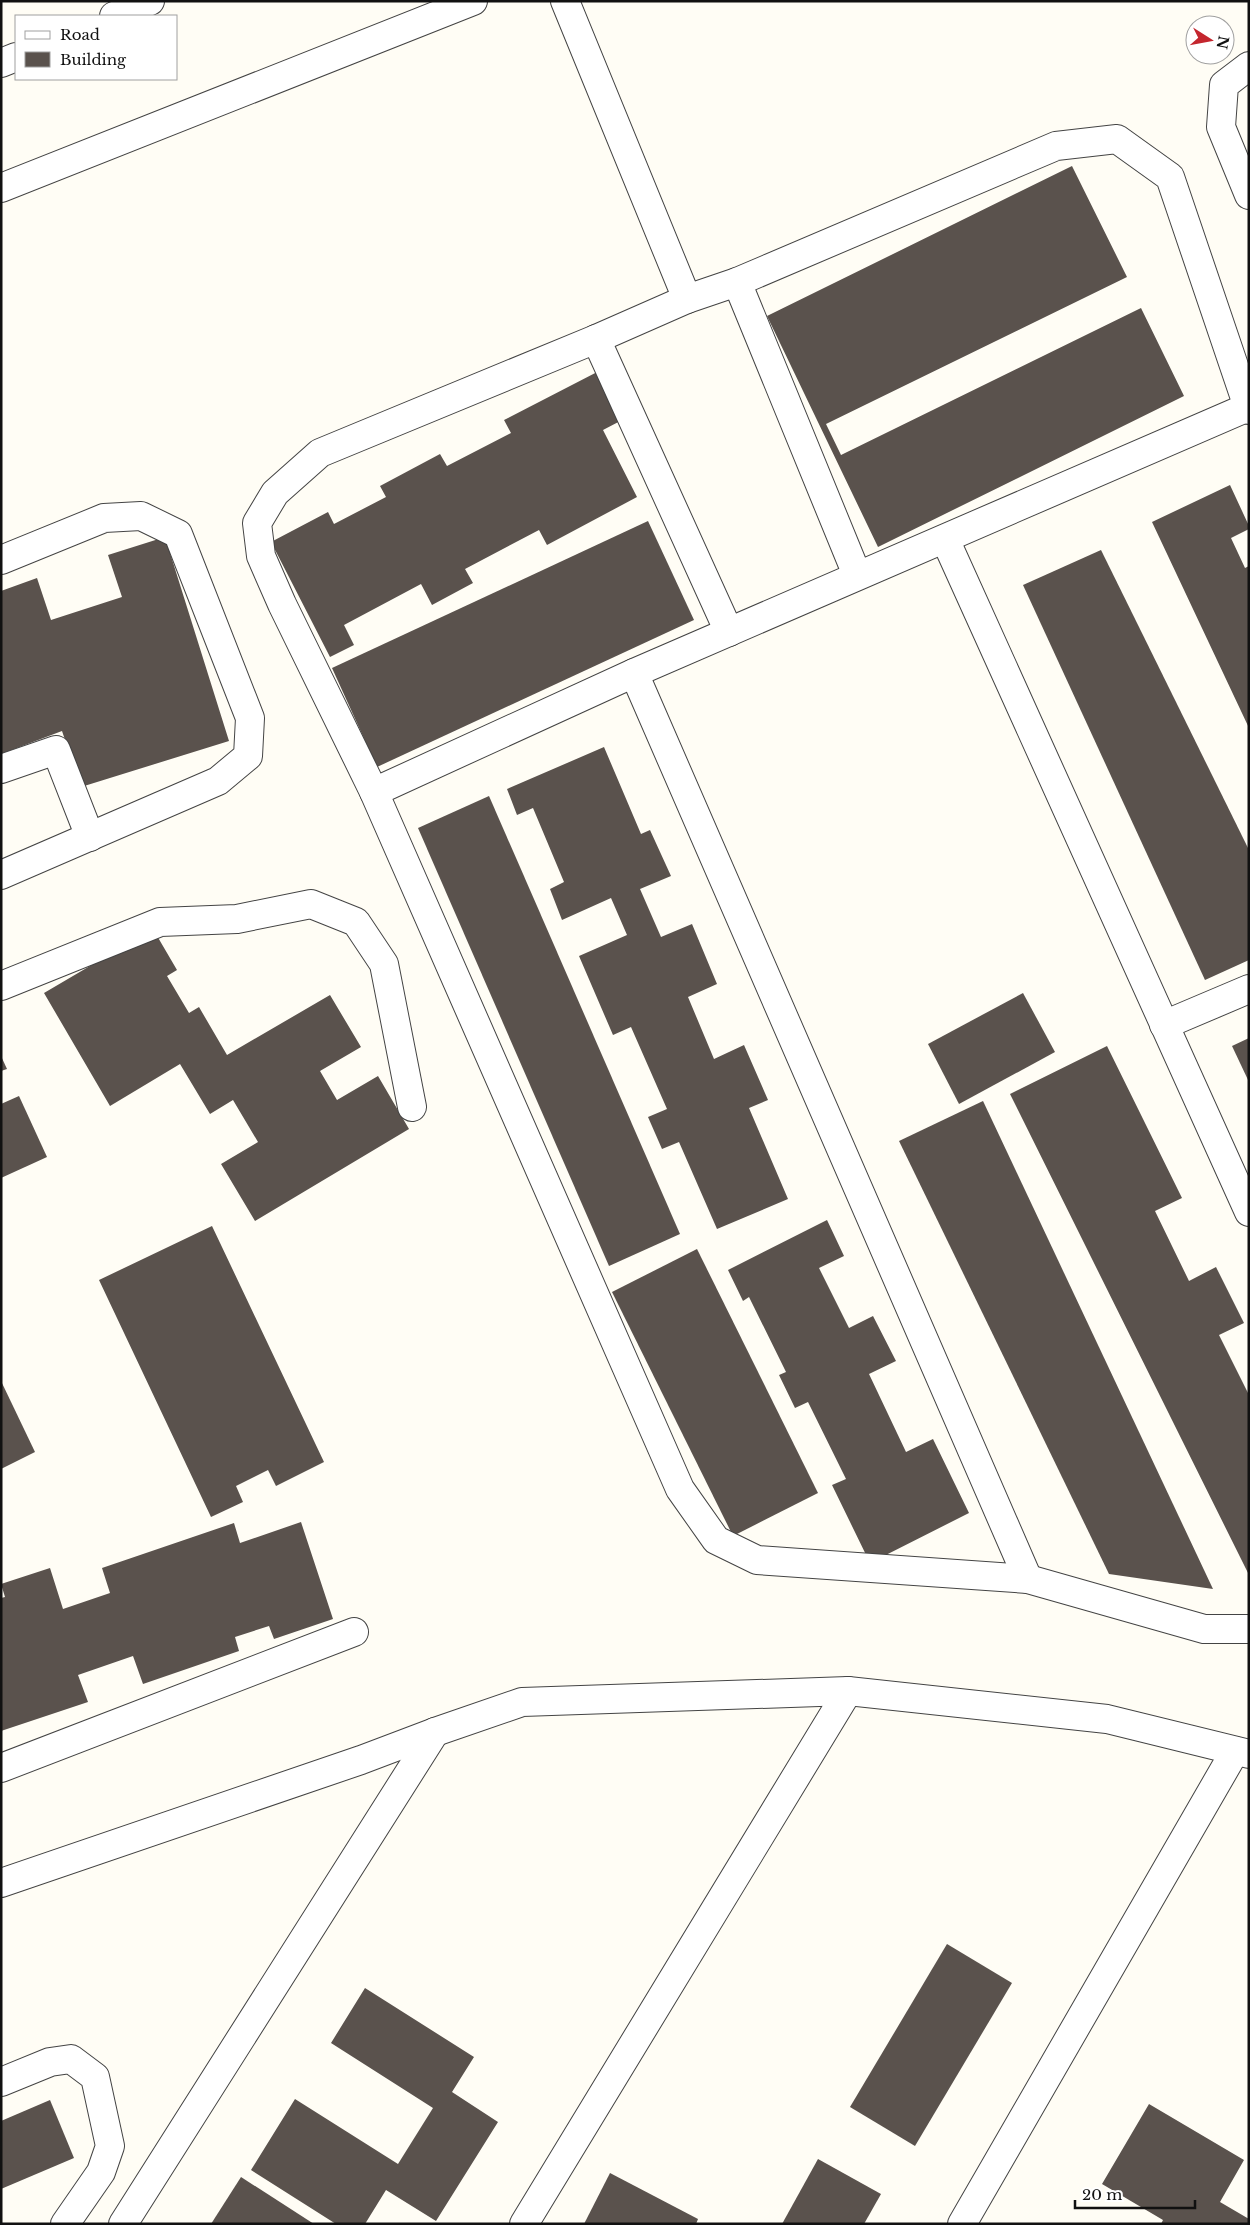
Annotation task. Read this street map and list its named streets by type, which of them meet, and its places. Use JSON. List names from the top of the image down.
{
  "legend": ["Road", "Building"],
  "scale_bar": "20 m",
  "north": "right"
}
